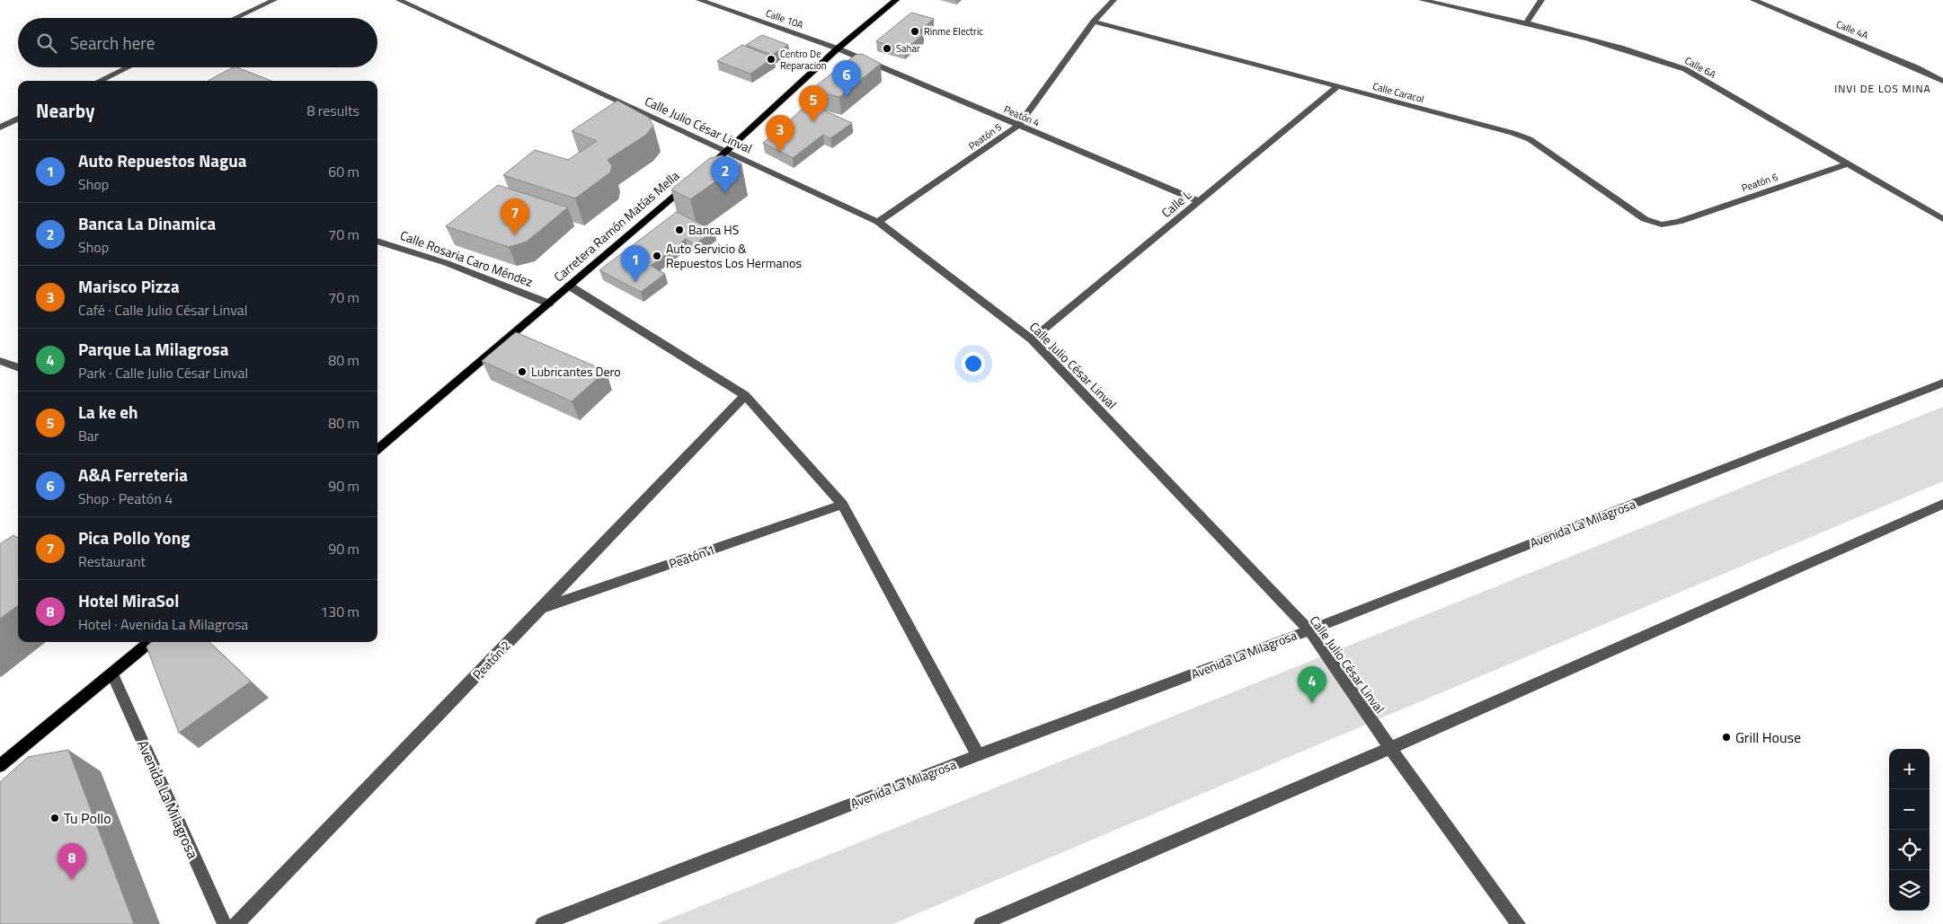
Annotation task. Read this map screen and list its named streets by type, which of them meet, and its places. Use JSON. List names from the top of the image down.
{
  "streets": {
    "main road": ["Carretera Ramón Matías Mella"],
    "street": [
      "Calle 10A",
      "Calle 4A",
      "Calle 6A",
      "Calle Caracol",
      "Peatón 4",
      "Calle Julio César Linval",
      "Peatón 5",
      "Peatón 6",
      "Calle L",
      "Calle Rosaria Caro Méndez",
      "Avenida La Milagrosa",
      "Peatón 1",
      "Peatón 2"
    ]
  },
  "crossings": [
    ["Calle 10A", "Peatón 4"],
    ["Calle 6A", "Peatón 6"],
    ["Calle Caracol", "Peatón 5"],
    ["Calle Caracol", "Peatón 6"],
    ["Calle Caracol", "Calle L"],
    ["Peatón 4", "Peatón 5"],
    ["Peatón 4", "Calle L"],
    ["Calle Julio César Linval", "Peatón 5"],
    ["Calle Julio César Linval", "Calle L"],
    ["Calle Julio César Linval", "Avenida La Milagrosa"],
    ["Carretera Ramón Matías Mella", "Calle Rosaria Caro Méndez"],
    ["Peatón 1", "Peatón 2"]
  ],
  "districts": ["INVI DE LOS MINA"],
  "places": [
    "Rinme Electric",
    "Sahar",
    "Centro De Reparacion",
    "Banca HS",
    "Auto Servicio & Repuestos Los Hermanos",
    "Lubricantes Dero",
    "Grill House",
    "Tu Pollo"
  ],
  "page": {
    "search": "Search here",
    "pins": [
      "6",
      "5",
      "3",
      "2",
      "7",
      "1",
      "4",
      "8"
    ],
    "heading": ["Nearby", "8 results"],
    "list": [
      {
        "mark": "1",
        "name": "Auto Repuestos Nagua",
        "note": "Shop",
        "value": "60 m"
      },
      {
        "mark": "2",
        "name": "Banca La Dinamica",
        "note": "Shop",
        "value": "70 m"
      },
      {
        "mark": "3",
        "name": "Marisco Pizza",
        "note": "Café · Calle Julio César Linval",
        "value": "70 m"
      },
      {
        "mark": "4",
        "name": "Parque La Milagrosa",
        "note": "Park · Calle Julio César Linval",
        "value": "80 m"
      },
      {
        "mark": "5",
        "name": "La ke eh",
        "note": "Bar",
        "value": "80 m"
      },
      {
        "mark": "6",
        "name": "A&A Ferreteria",
        "note": "Shop · Peatón 4",
        "value": "90 m"
      },
      {
        "mark": "7",
        "name": "Pica Pollo Yong",
        "note": "Restaurant",
        "value": "90 m"
      },
      {
        "mark": "8",
        "name": "Hotel MiraSol",
        "note": "Hotel · Avenida La Milagrosa",
        "value": "130 m"
      }
    ],
    "map_buttons": ["+", "−"]
  }
}
